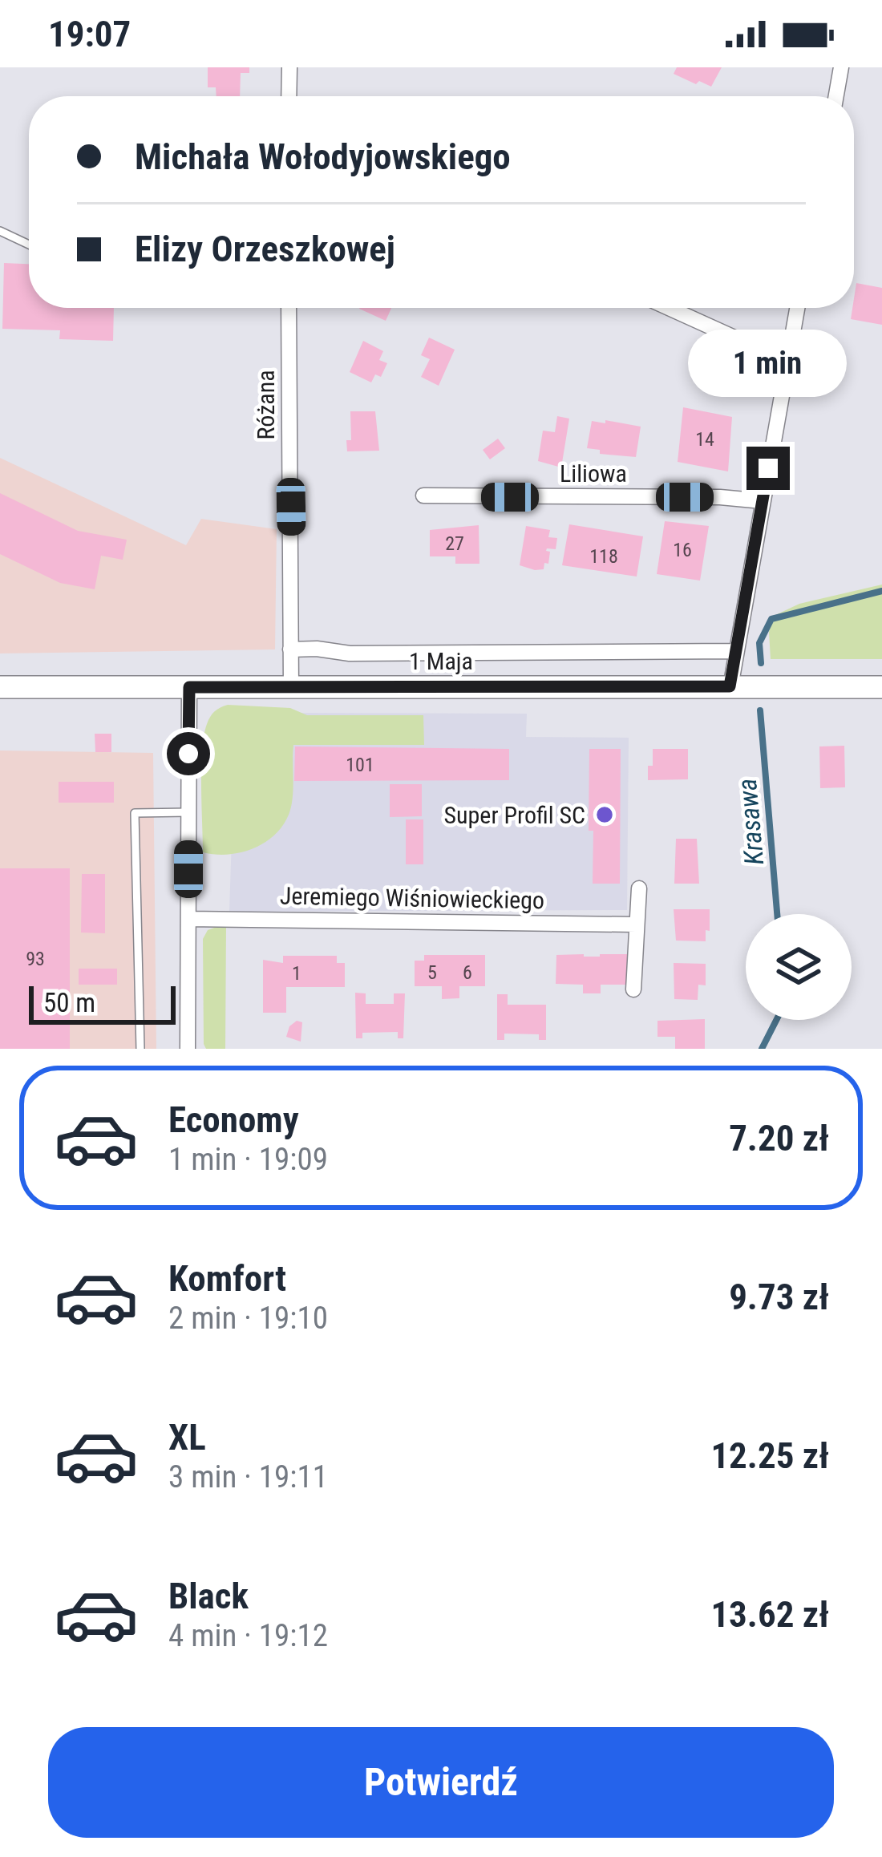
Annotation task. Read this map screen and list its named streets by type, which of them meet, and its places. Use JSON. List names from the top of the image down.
{
  "streets": {
    "main road": ["1 Maja"],
    "street": ["Różana", "Liliowa", "Jeremiego Wiśniowieckiego"]
  },
  "crossings": [
    ["Różana", "1 Maja"]
  ],
  "water": ["Krasawa"],
  "places": ["Super Profil SC"],
  "house_numbers": [
    "14",
    "27",
    "16",
    "118",
    "101",
    "93",
    "5",
    "6",
    "1"
  ],
  "scale_bar": "50 m",
  "page": {
    "status": "19:07",
    "banner": ["Michała Wołodyjowskiego", "Elizy Orzeszkowej"],
    "bubble": "1 min",
    "scale": "50 m",
    "list": [
      {
        "name": "Economy",
        "note": "1 min · 19:09",
        "value": "7.20 zł"
      },
      {
        "name": "Komfort",
        "note": "2 min · 19:10",
        "value": "9.73 zł"
      },
      {
        "name": "XL",
        "note": "3 min · 19:11",
        "value": "12.25 zł"
      },
      {
        "name": "Black",
        "note": "4 min · 19:12",
        "value": "13.62 zł"
      }
    ],
    "buttons": "Potwierdź"
  }
}
